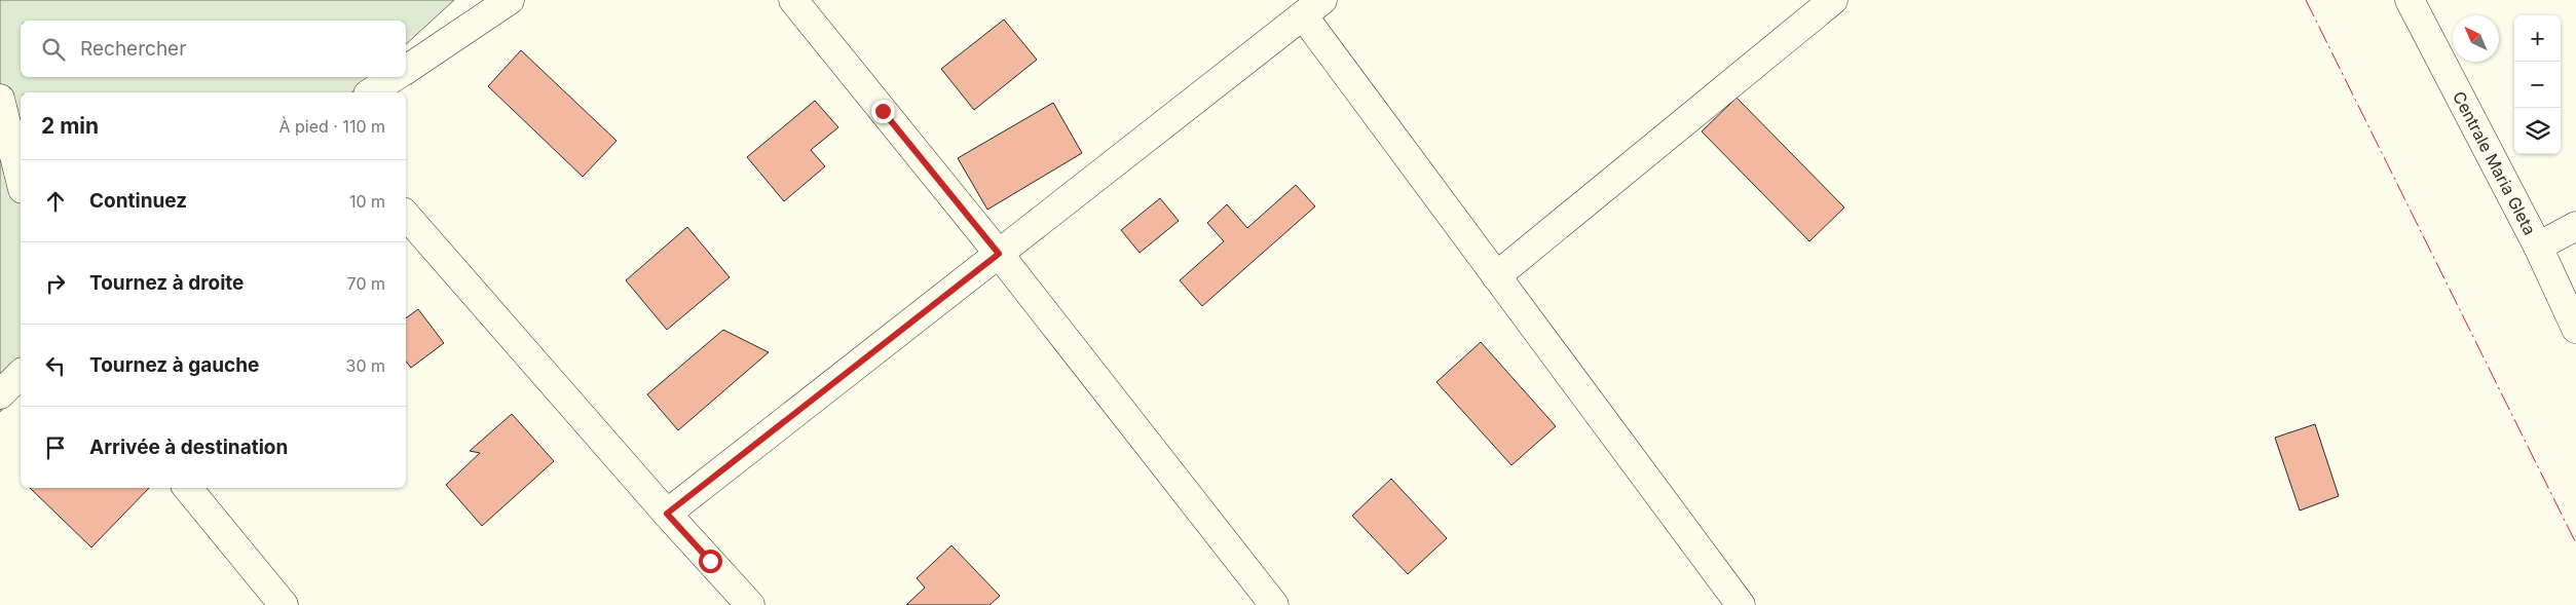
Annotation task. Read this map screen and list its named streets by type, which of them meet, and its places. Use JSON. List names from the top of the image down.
{
  "streets": {
    "street": ["Centrale Maria Gleta"]
  },
  "north": "top left",
  "page": {
    "map_buttons": ["+", "−"],
    "search": "Rechercher",
    "heading": ["2 min", "À pied · 110 m"],
    "list": [
      ["Continuez", "10 m"],
      ["Tournez à droite", "70 m"],
      ["Tournez à gauche", "30 m"],
      "Arrivée à destination"
    ]
  }
}
